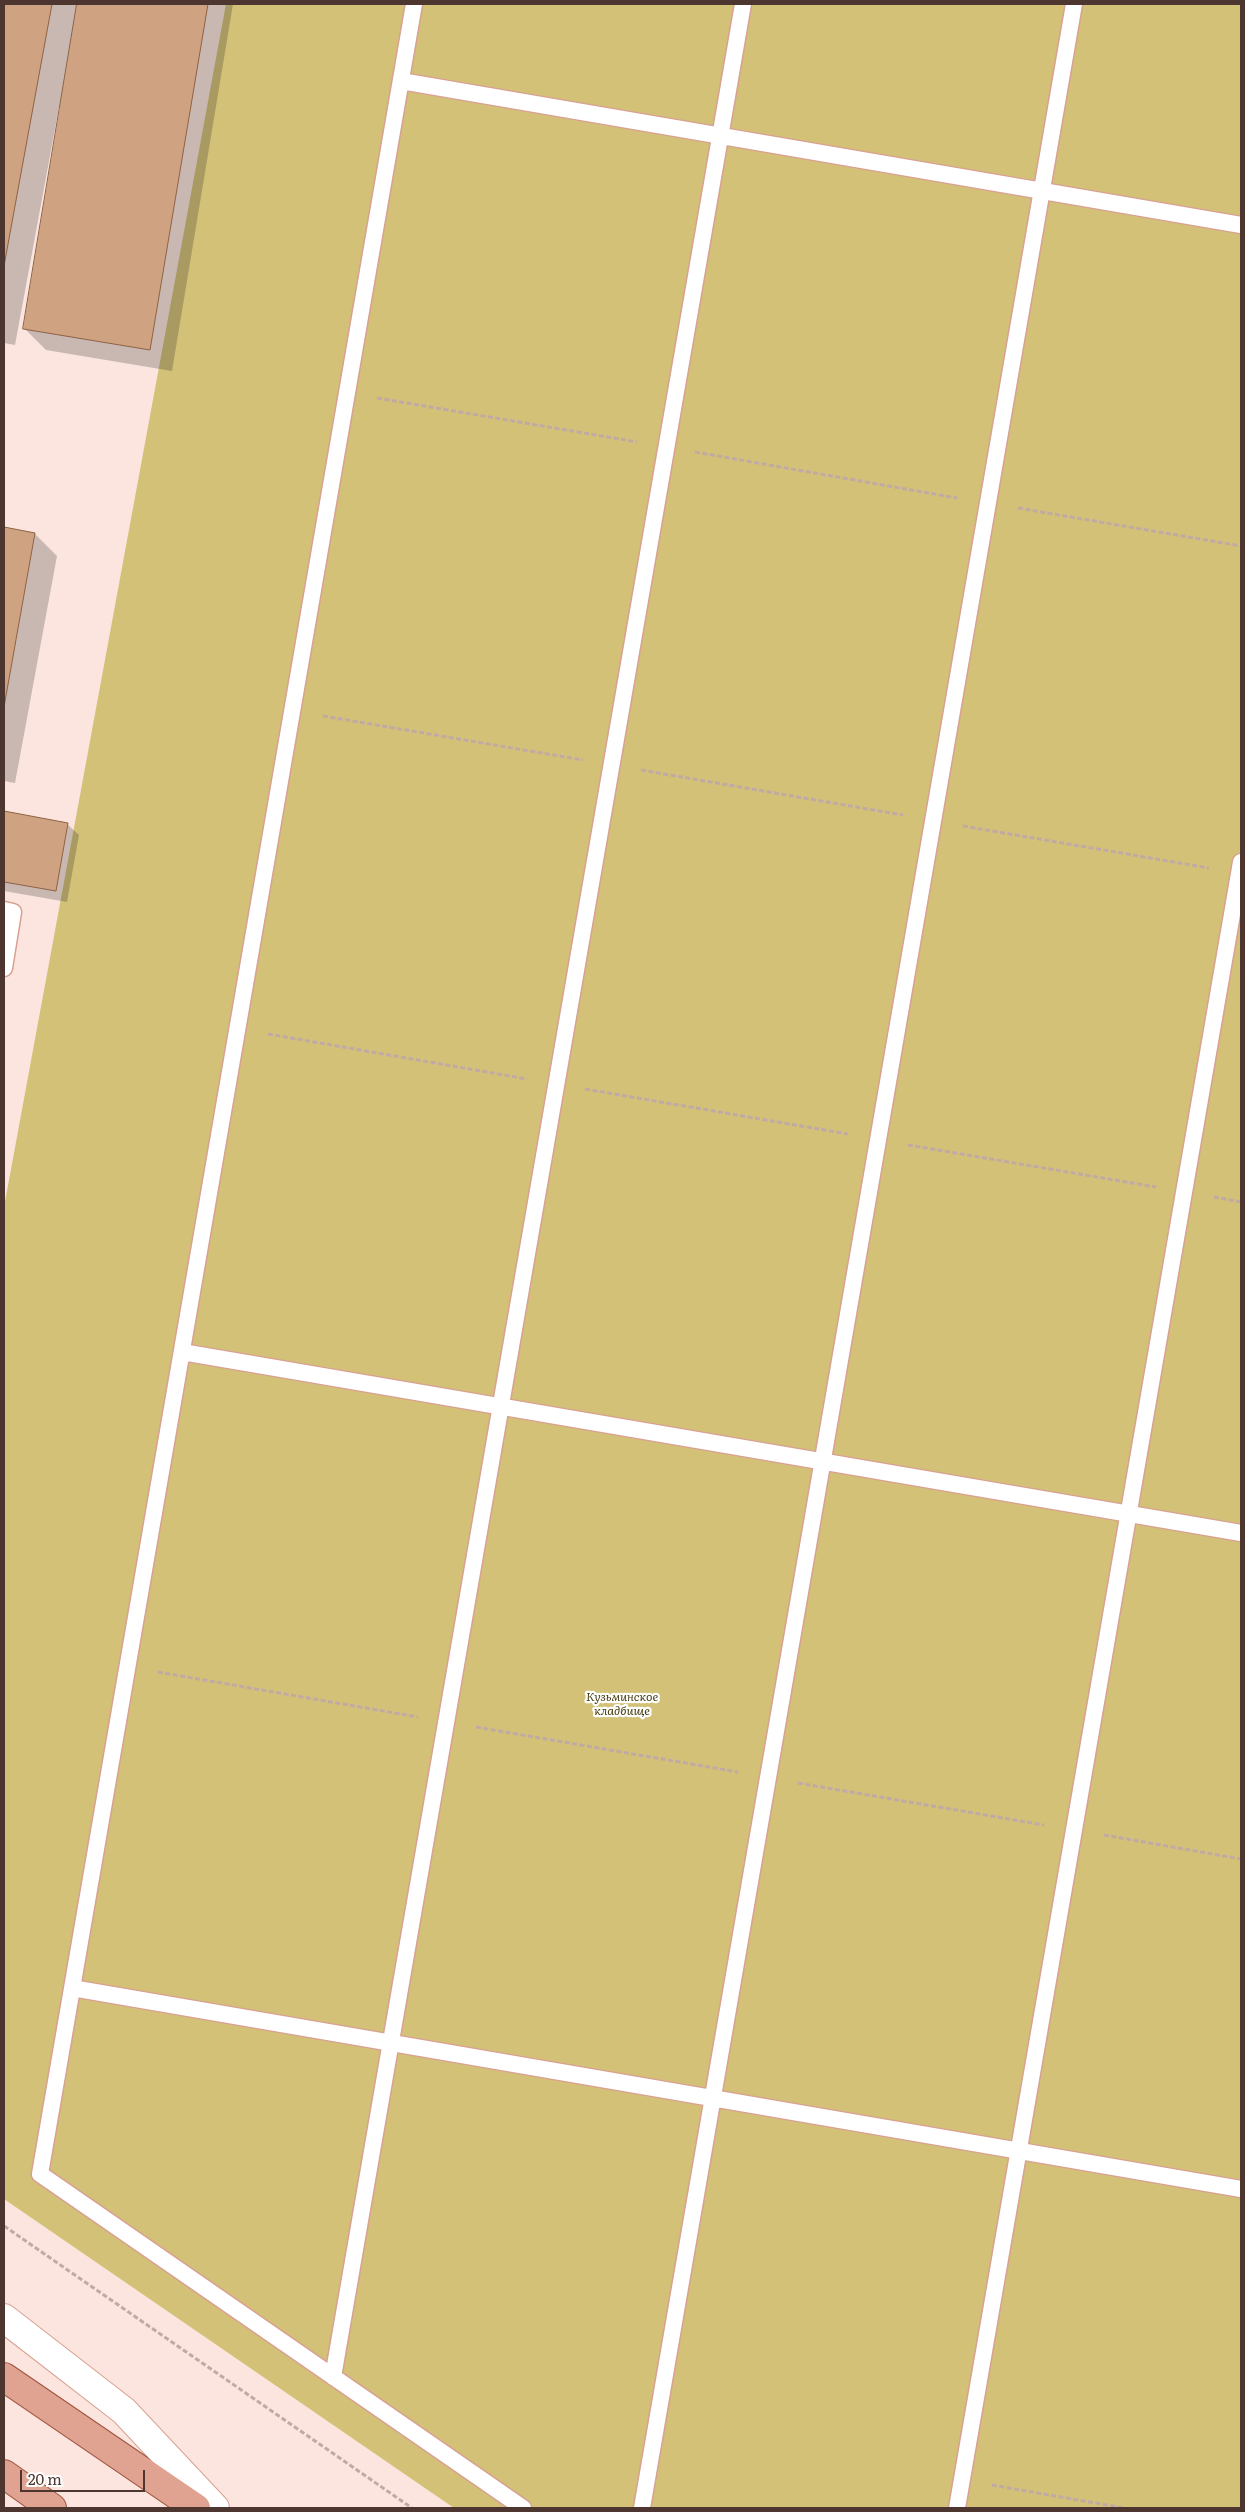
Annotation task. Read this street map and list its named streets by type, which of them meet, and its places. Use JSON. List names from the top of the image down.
{
  "parks": ["Кузьминское кладбище"],
  "scale_bar": "20 m"
}
